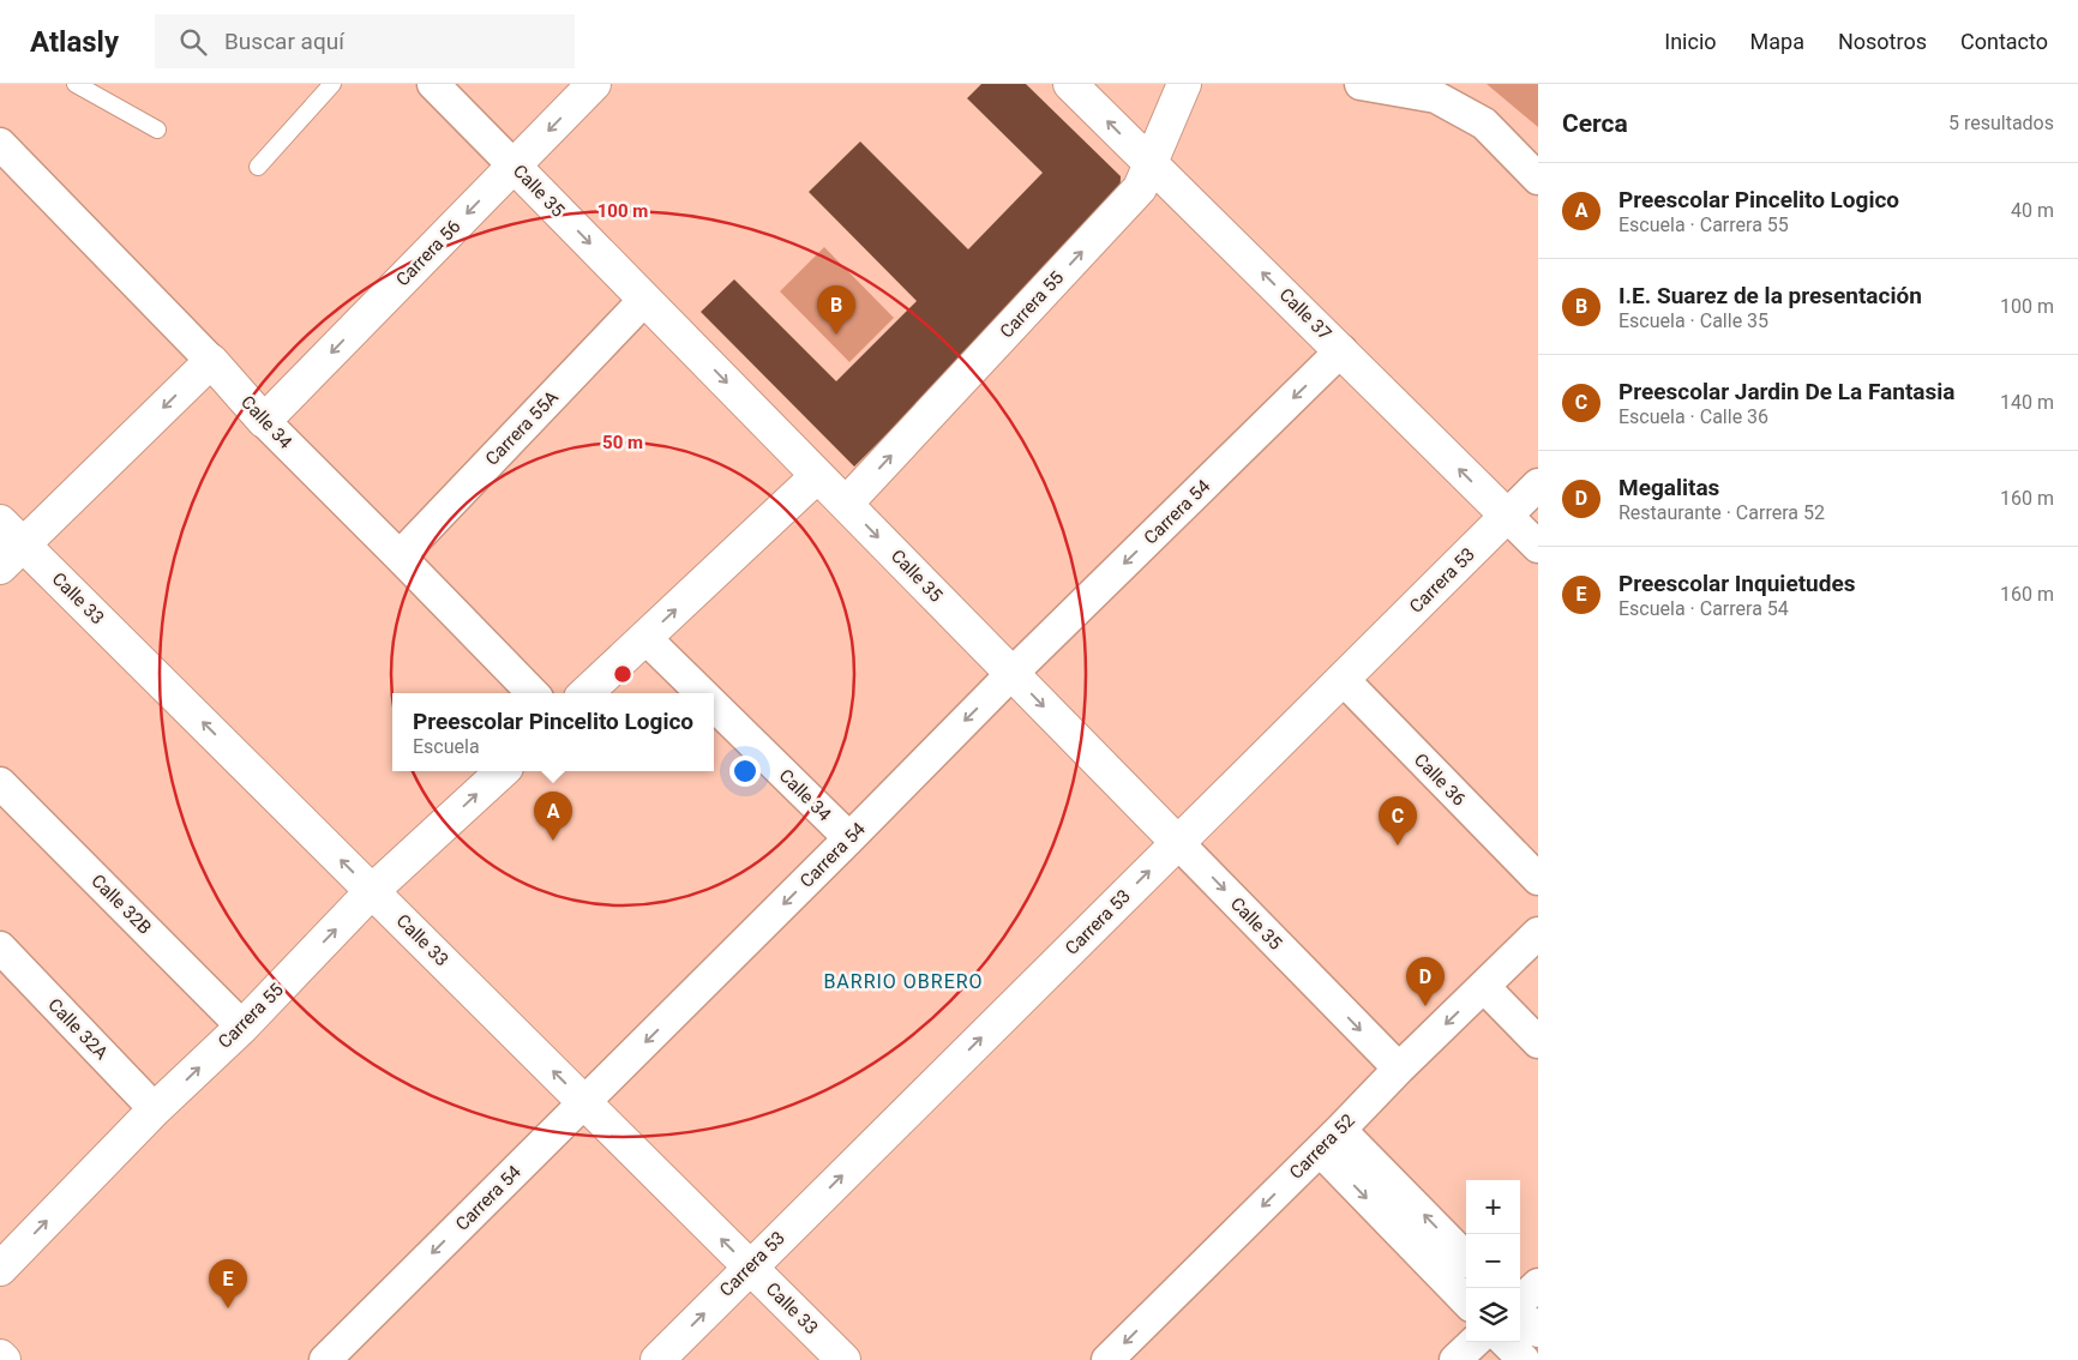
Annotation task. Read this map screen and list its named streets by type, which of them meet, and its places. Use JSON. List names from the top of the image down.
{
  "streets": {
    "street": [
      "Calle 35",
      "Carrera 56",
      "Carrera 55",
      "Calle 37",
      "Calle 34",
      "Carrera 55A",
      "Carrera 54",
      "Carrera 53",
      "Calle 33",
      "Calle 36",
      "Calle 32B",
      "Calle 32A",
      "Carrera 52"
    ]
  },
  "crossings": [
    ["Calle 35", "Carrera 56"],
    ["Calle 35", "Carrera 55"],
    ["Calle 35", "Carrera 55A"],
    ["Calle 35", "Carrera 54"],
    ["Calle 35", "Carrera 53"],
    ["Calle 35", "Carrera 52"],
    ["Carrera 56", "Calle 34"],
    ["Carrera 55", "Calle 37"],
    ["Carrera 55", "Calle 33"],
    ["Carrera 55", "Calle 32B"],
    ["Carrera 55", "Calle 32A"],
    ["Calle 37", "Carrera 54"],
    ["Calle 37", "Carrera 53"],
    ["Calle 34", "Carrera 55A"],
    ["Calle 34", "Carrera 54"],
    ["Carrera 54", "Calle 33"],
    ["Carrera 53", "Calle 33"],
    ["Carrera 53", "Calle 36"]
  ],
  "one_way": [
    "Calle 35",
    "Carrera 56",
    "Carrera 55",
    "Carrera 54",
    "Carrera 53",
    "Calle 33",
    "Carrera 52"
  ],
  "districts": ["BARRIO OBRERO"],
  "page": {
    "header": "Atlasly",
    "search": "Buscar aquí",
    "nav": [
      "Inicio",
      "Mapa",
      "Nosotros",
      "Contacto"
    ],
    "heading": ["Cerca", "5 resultados"],
    "list": [
      {
        "mark": "A",
        "name": "Preescolar Pincelito Logico",
        "note": "Escuela · Carrera 55",
        "value": "40 m"
      },
      {
        "mark": "B",
        "name": "I.E. Suarez de la presentación",
        "note": "Escuela · Calle 35",
        "value": "100 m"
      },
      {
        "mark": "C",
        "name": "Preescolar Jardin De La Fantasia",
        "note": "Escuela · Calle 36",
        "value": "140 m"
      },
      {
        "mark": "D",
        "name": "Megalitas",
        "note": "Restaurante · Carrera 52",
        "value": "160 m"
      },
      {
        "mark": "E",
        "name": "Preescolar Inquietudes",
        "note": "Escuela · Carrera 54",
        "value": "160 m"
      }
    ],
    "pins": [
      "B",
      "A",
      "C",
      "D",
      "E"
    ],
    "popup": ["Preescolar Pincelito Logico", "Escuela"],
    "map_buttons": ["+", "−"]
  },
  "rings": ["100 m", "50 m"]
}
